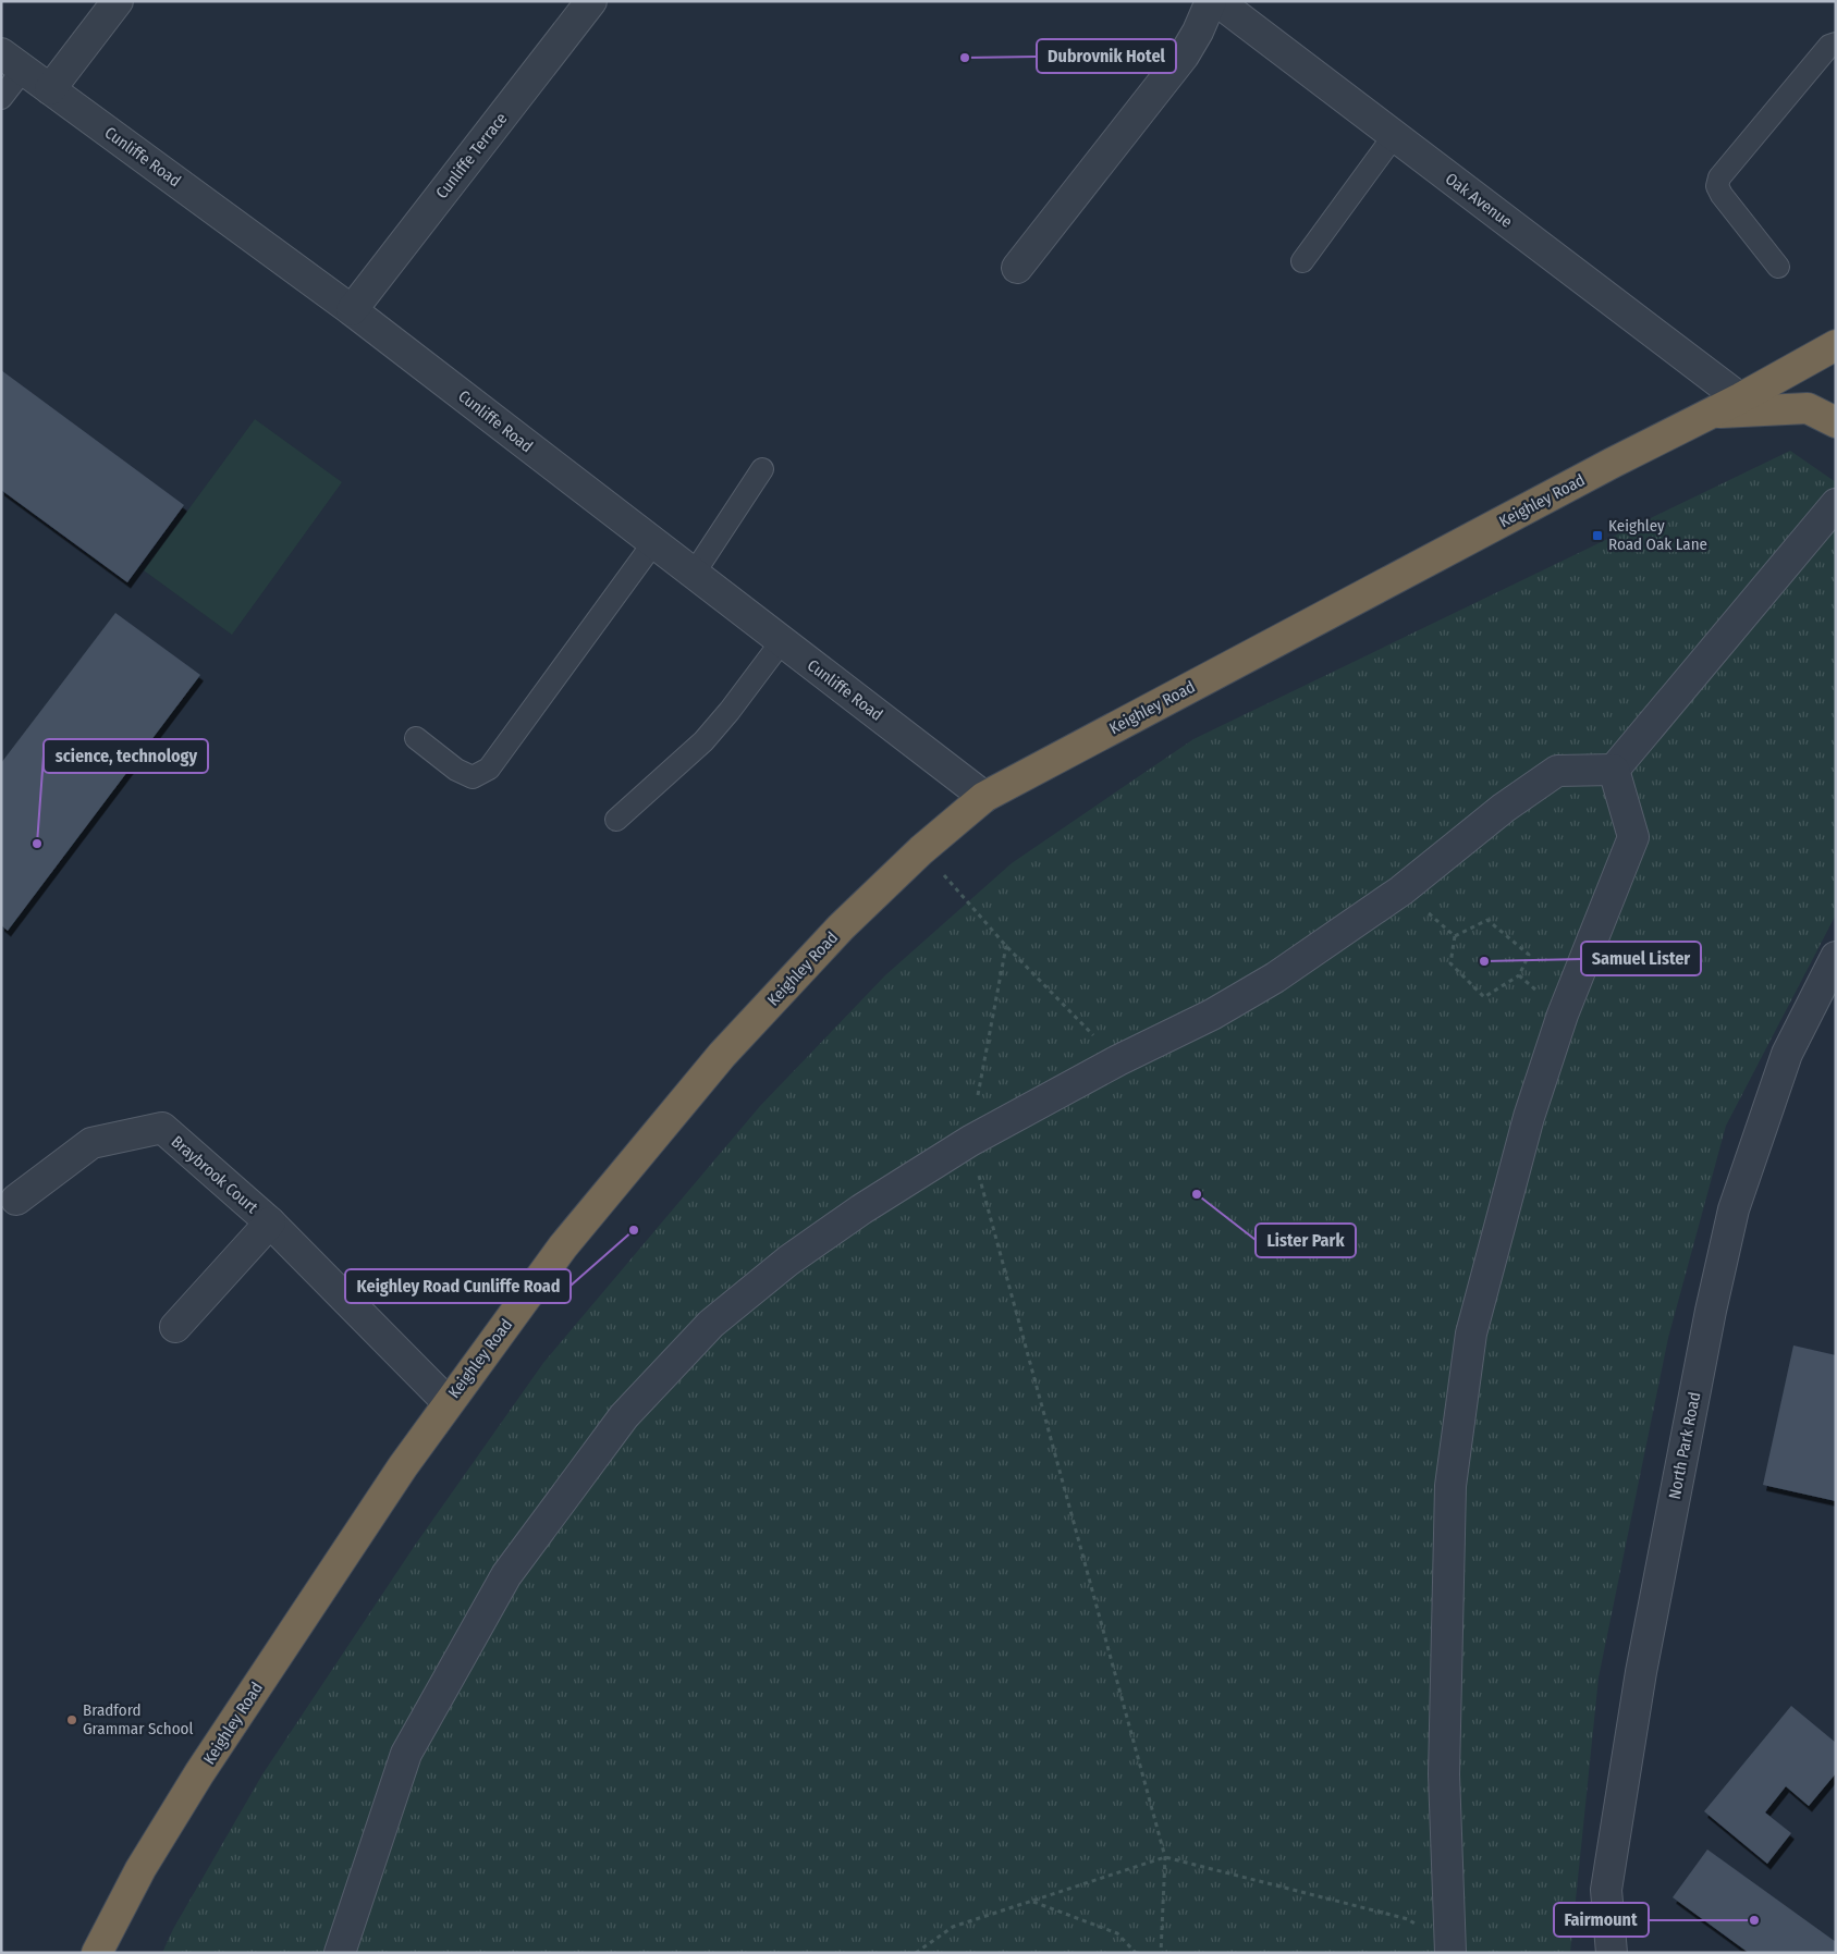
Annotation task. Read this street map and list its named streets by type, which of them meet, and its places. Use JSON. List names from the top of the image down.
{
  "streets": {
    "highway": ["Keighley Road"],
    "street": [
      "Cunliffe Terrace",
      "Cunliffe Road",
      "Oak Avenue",
      "Braybrook Court",
      "North Park Road"
    ]
  },
  "crossings": [
    ["Cunliffe Terrace", "Cunliffe Road"],
    ["Cunliffe Road", "Keighley Road"],
    ["Oak Avenue", "Keighley Road"],
    ["Keighley Road", "Braybrook Court"]
  ],
  "places": {
    "other": [
      "Dubrovnik Hotel",
      "science, technology",
      "Samuel Lister",
      "Lister Park",
      "Keighley Road Cunliffe Road",
      "Bradford Grammar School",
      "Fairmount"
    ],
    "transit": ["Keighley Road Oak Lane"]
  }
}
